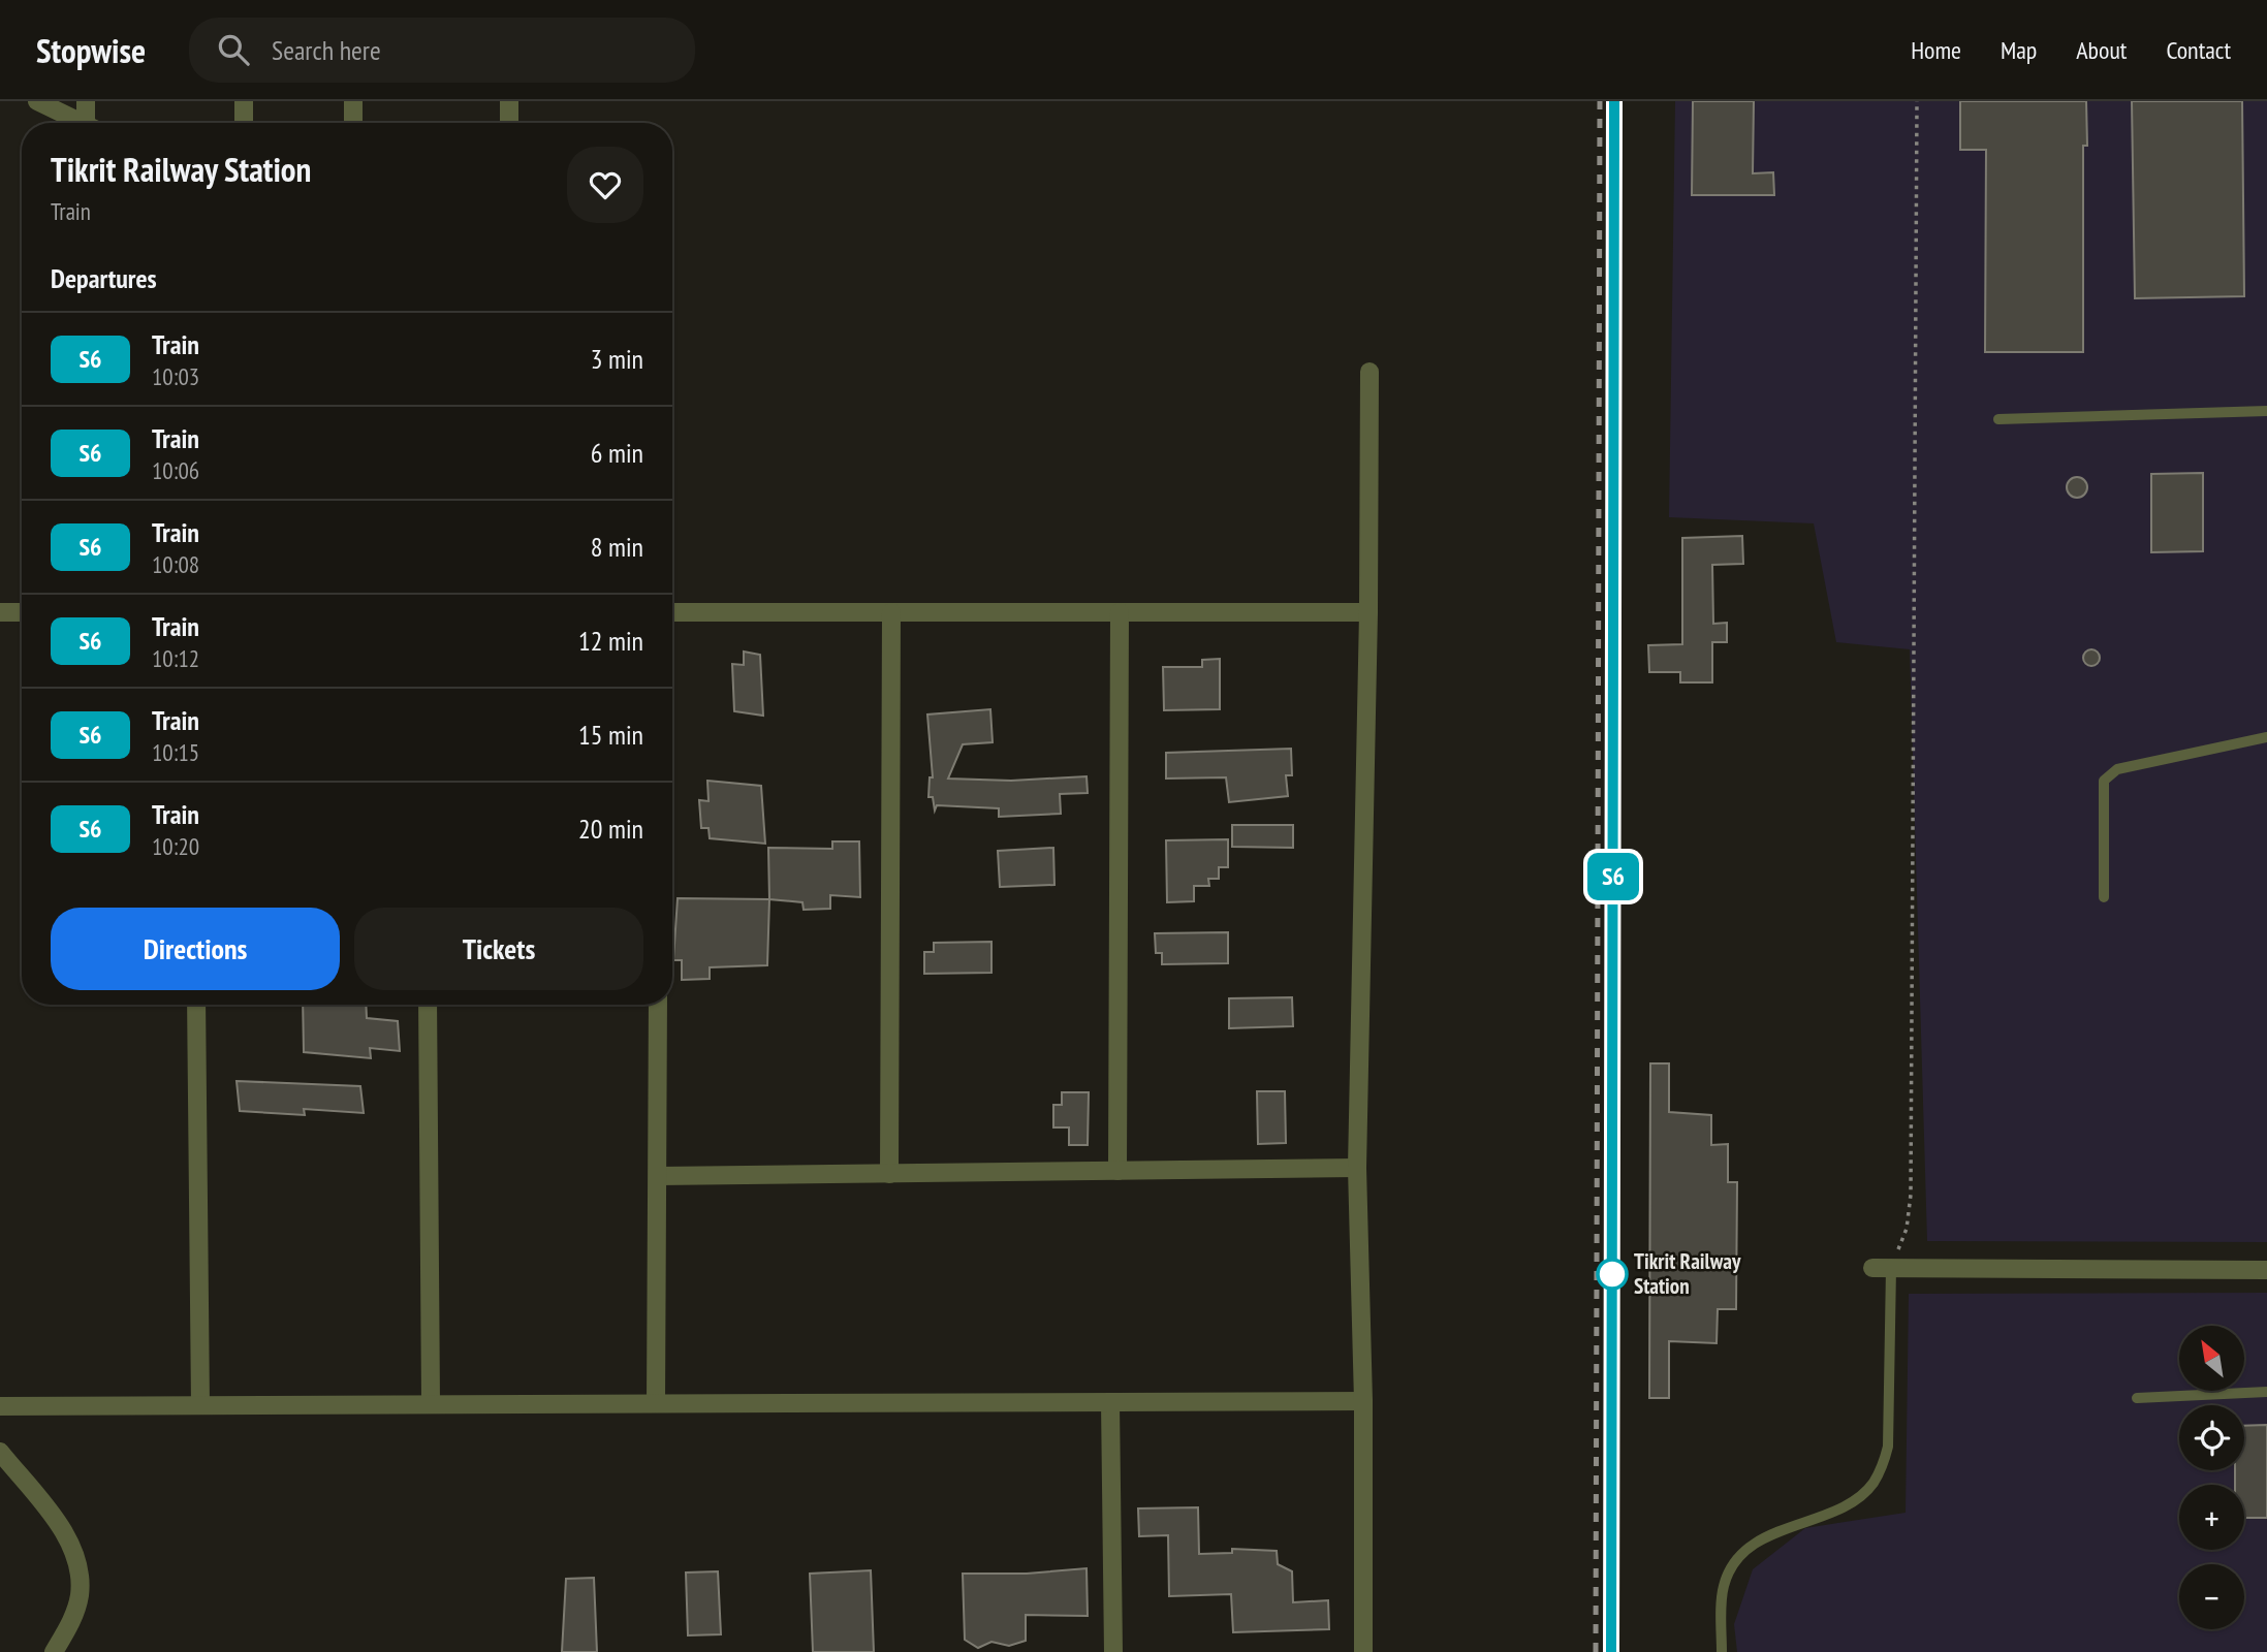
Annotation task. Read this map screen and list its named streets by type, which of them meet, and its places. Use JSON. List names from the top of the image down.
{
  "places": ["Tikrit Railway Station"],
  "north": "top left",
  "page": {
    "header": "Stopwise",
    "search": "Search here",
    "nav": [
      "Home",
      "Map",
      "About",
      "Contact"
    ],
    "on_map": "S6",
    "heading": [
      ["Tikrit Railway Station", "Train"],
      "Departures"
    ],
    "list": [
      {
        "mark": "S6",
        "name": "Train",
        "note": "10:03",
        "value": "3 min"
      },
      {
        "mark": "S6",
        "name": "Train",
        "note": "10:06",
        "value": "6 min"
      },
      {
        "mark": "S6",
        "name": "Train",
        "note": "10:08",
        "value": "8 min"
      },
      {
        "mark": "S6",
        "name": "Train",
        "note": "10:12",
        "value": "12 min"
      },
      {
        "mark": "S6",
        "name": "Train",
        "note": "10:15",
        "value": "15 min"
      },
      {
        "mark": "S6",
        "name": "Train",
        "note": "10:20",
        "value": "20 min"
      }
    ],
    "buttons": ["Directions", "Tickets"],
    "map_buttons": ["+", "−"]
  }
}
